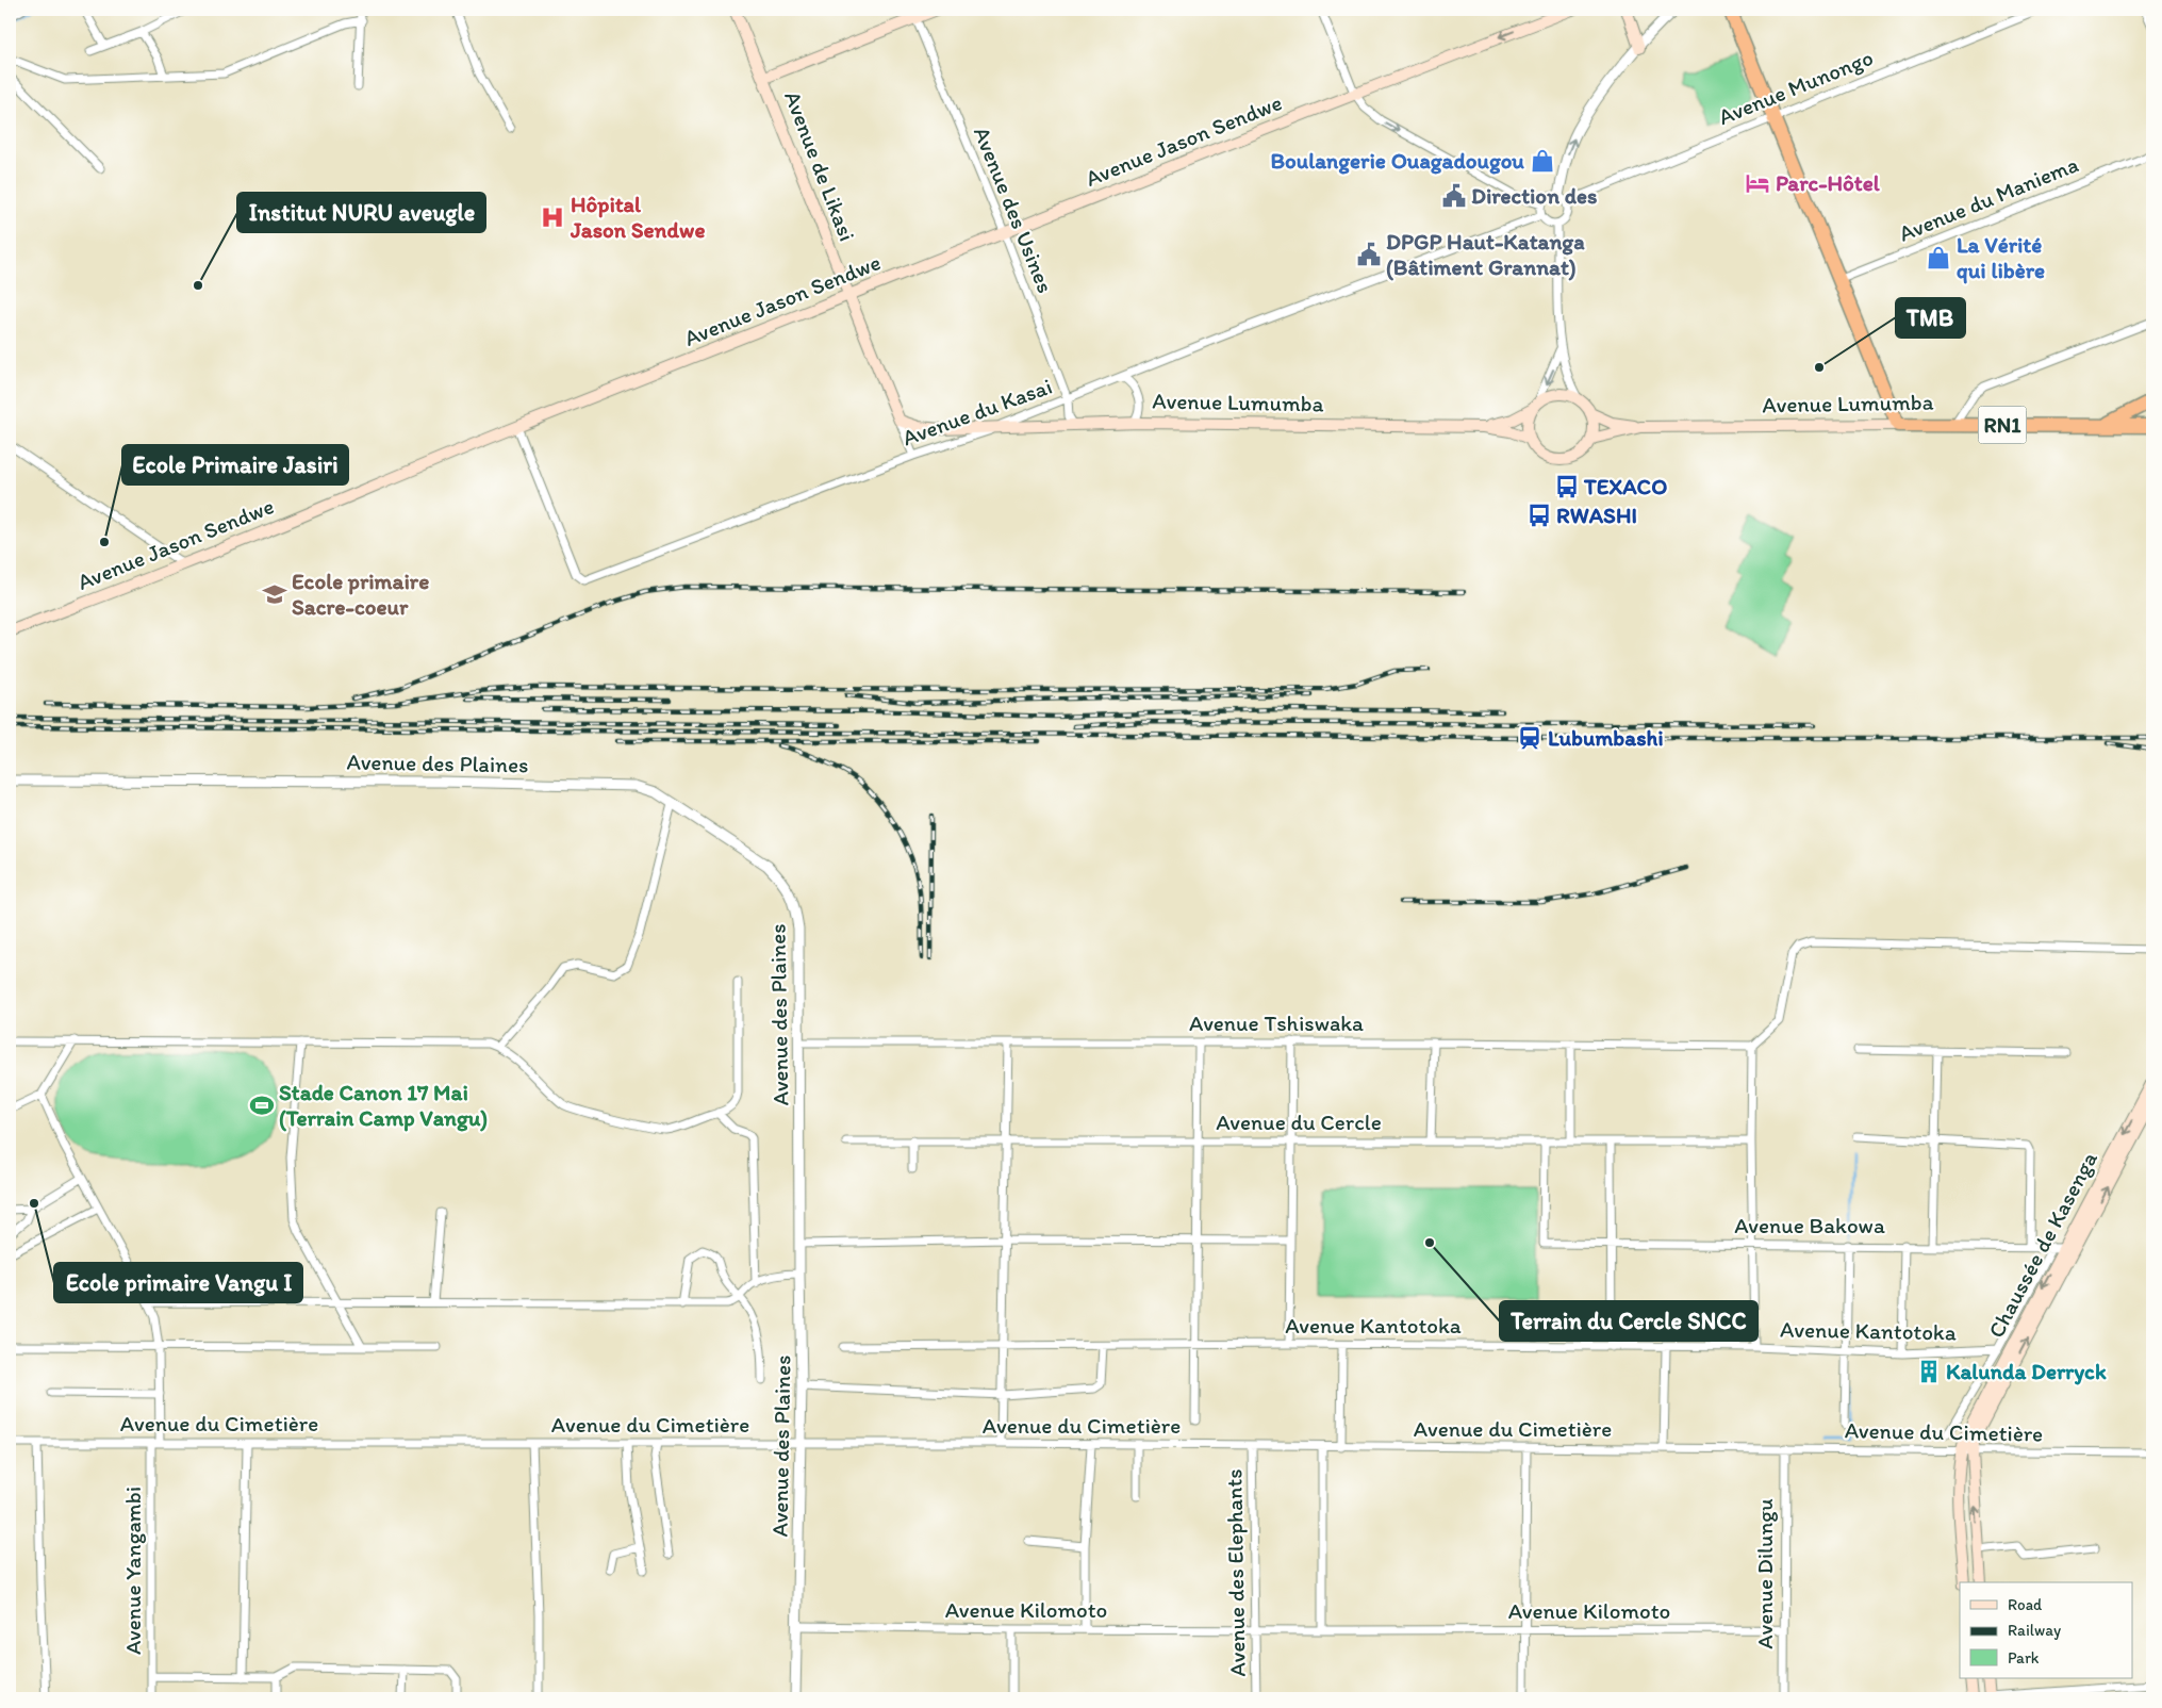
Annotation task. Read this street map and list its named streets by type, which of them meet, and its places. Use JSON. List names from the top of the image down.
{
  "streets": {
    "highway": ["Avenue Lumumba", "RN1"],
    "main road": ["Avenue Jason Sendwe", "Avenue de Likasi", "Chaussée de Kasenga"],
    "street": [
      "Avenue Munongo",
      "Avenue du Maniema",
      "Avenue des Usines",
      "Avenue du Kasai",
      "Avenue des Plaines",
      "Avenue Tshiswaka",
      "Avenue du Cercle",
      "Avenue Bakowa",
      "Avenue Kantotoka",
      "Avenue du Cimetière",
      "Avenue Yangambi",
      "Avenue des Elephants",
      "Avenue Dilungu",
      "Avenue Kilomoto"
    ]
  },
  "crossings": [
    ["Avenue Munongo", "Avenue du Kasai"],
    ["Avenue Jason Sendwe", "Avenue de Likasi"],
    ["Avenue Jason Sendwe", "Avenue des Usines"],
    ["Avenue Jason Sendwe", "Avenue du Kasai"],
    ["Avenue de Likasi", "Avenue Lumumba"],
    ["Avenue de Likasi", "Avenue du Kasai"],
    ["Avenue des Usines", "Avenue Lumumba"],
    ["Avenue des Usines", "Avenue du Kasai"],
    ["Avenue Lumumba", "Avenue du Kasai"],
    ["Avenue des Plaines", "Avenue Tshiswaka"],
    ["Avenue des Plaines", "Avenue du Cimetière"],
    ["Avenue des Plaines", "Avenue Kilomoto"],
    ["Avenue du Cercle", "Avenue Bakowa"],
    ["Avenue Bakowa", "Chaussée de Kasenga"],
    ["Chaussée de Kasenga", "Avenue du Cimetière"],
    ["Avenue du Cimetière", "Avenue Yangambi"],
    ["Avenue du Cimetière", "Avenue des Elephants"],
    ["Avenue du Cimetière", "Avenue Dilungu"],
    ["Avenue des Elephants", "Avenue Kilomoto"],
    ["Avenue Dilungu", "Avenue Kilomoto"]
  ],
  "places": {
    "shop": ["Boulangerie Ouagadougou", "La Vérité qui libère"],
    "hotel": ["Parc-Hôtel"],
    "public building": ["Direction des", "DPGP Haut-Katanga (Bâtiment Grannat)"],
    "hospital": ["Hôpital Jason Sendwe"],
    "other": [
      "Institut NURU aveugle",
      "TMB",
      "Ecole Primaire Jasiri",
      "Ecole primaire Vangu I",
      "Terrain du Cercle SNCC"
    ],
    "bus stop": ["TEXACO", "RWASHI"],
    "school or university": ["Ecole primaire Sacre-coeur"],
    "station": ["Lubumbashi"],
    "sports": ["Stade Canon 17 Mai (Terrain Camp Vangu)"],
    "building": ["Kalunda Derryck"]
  },
  "legend": ["Road", "Railway", "Park"]
}
